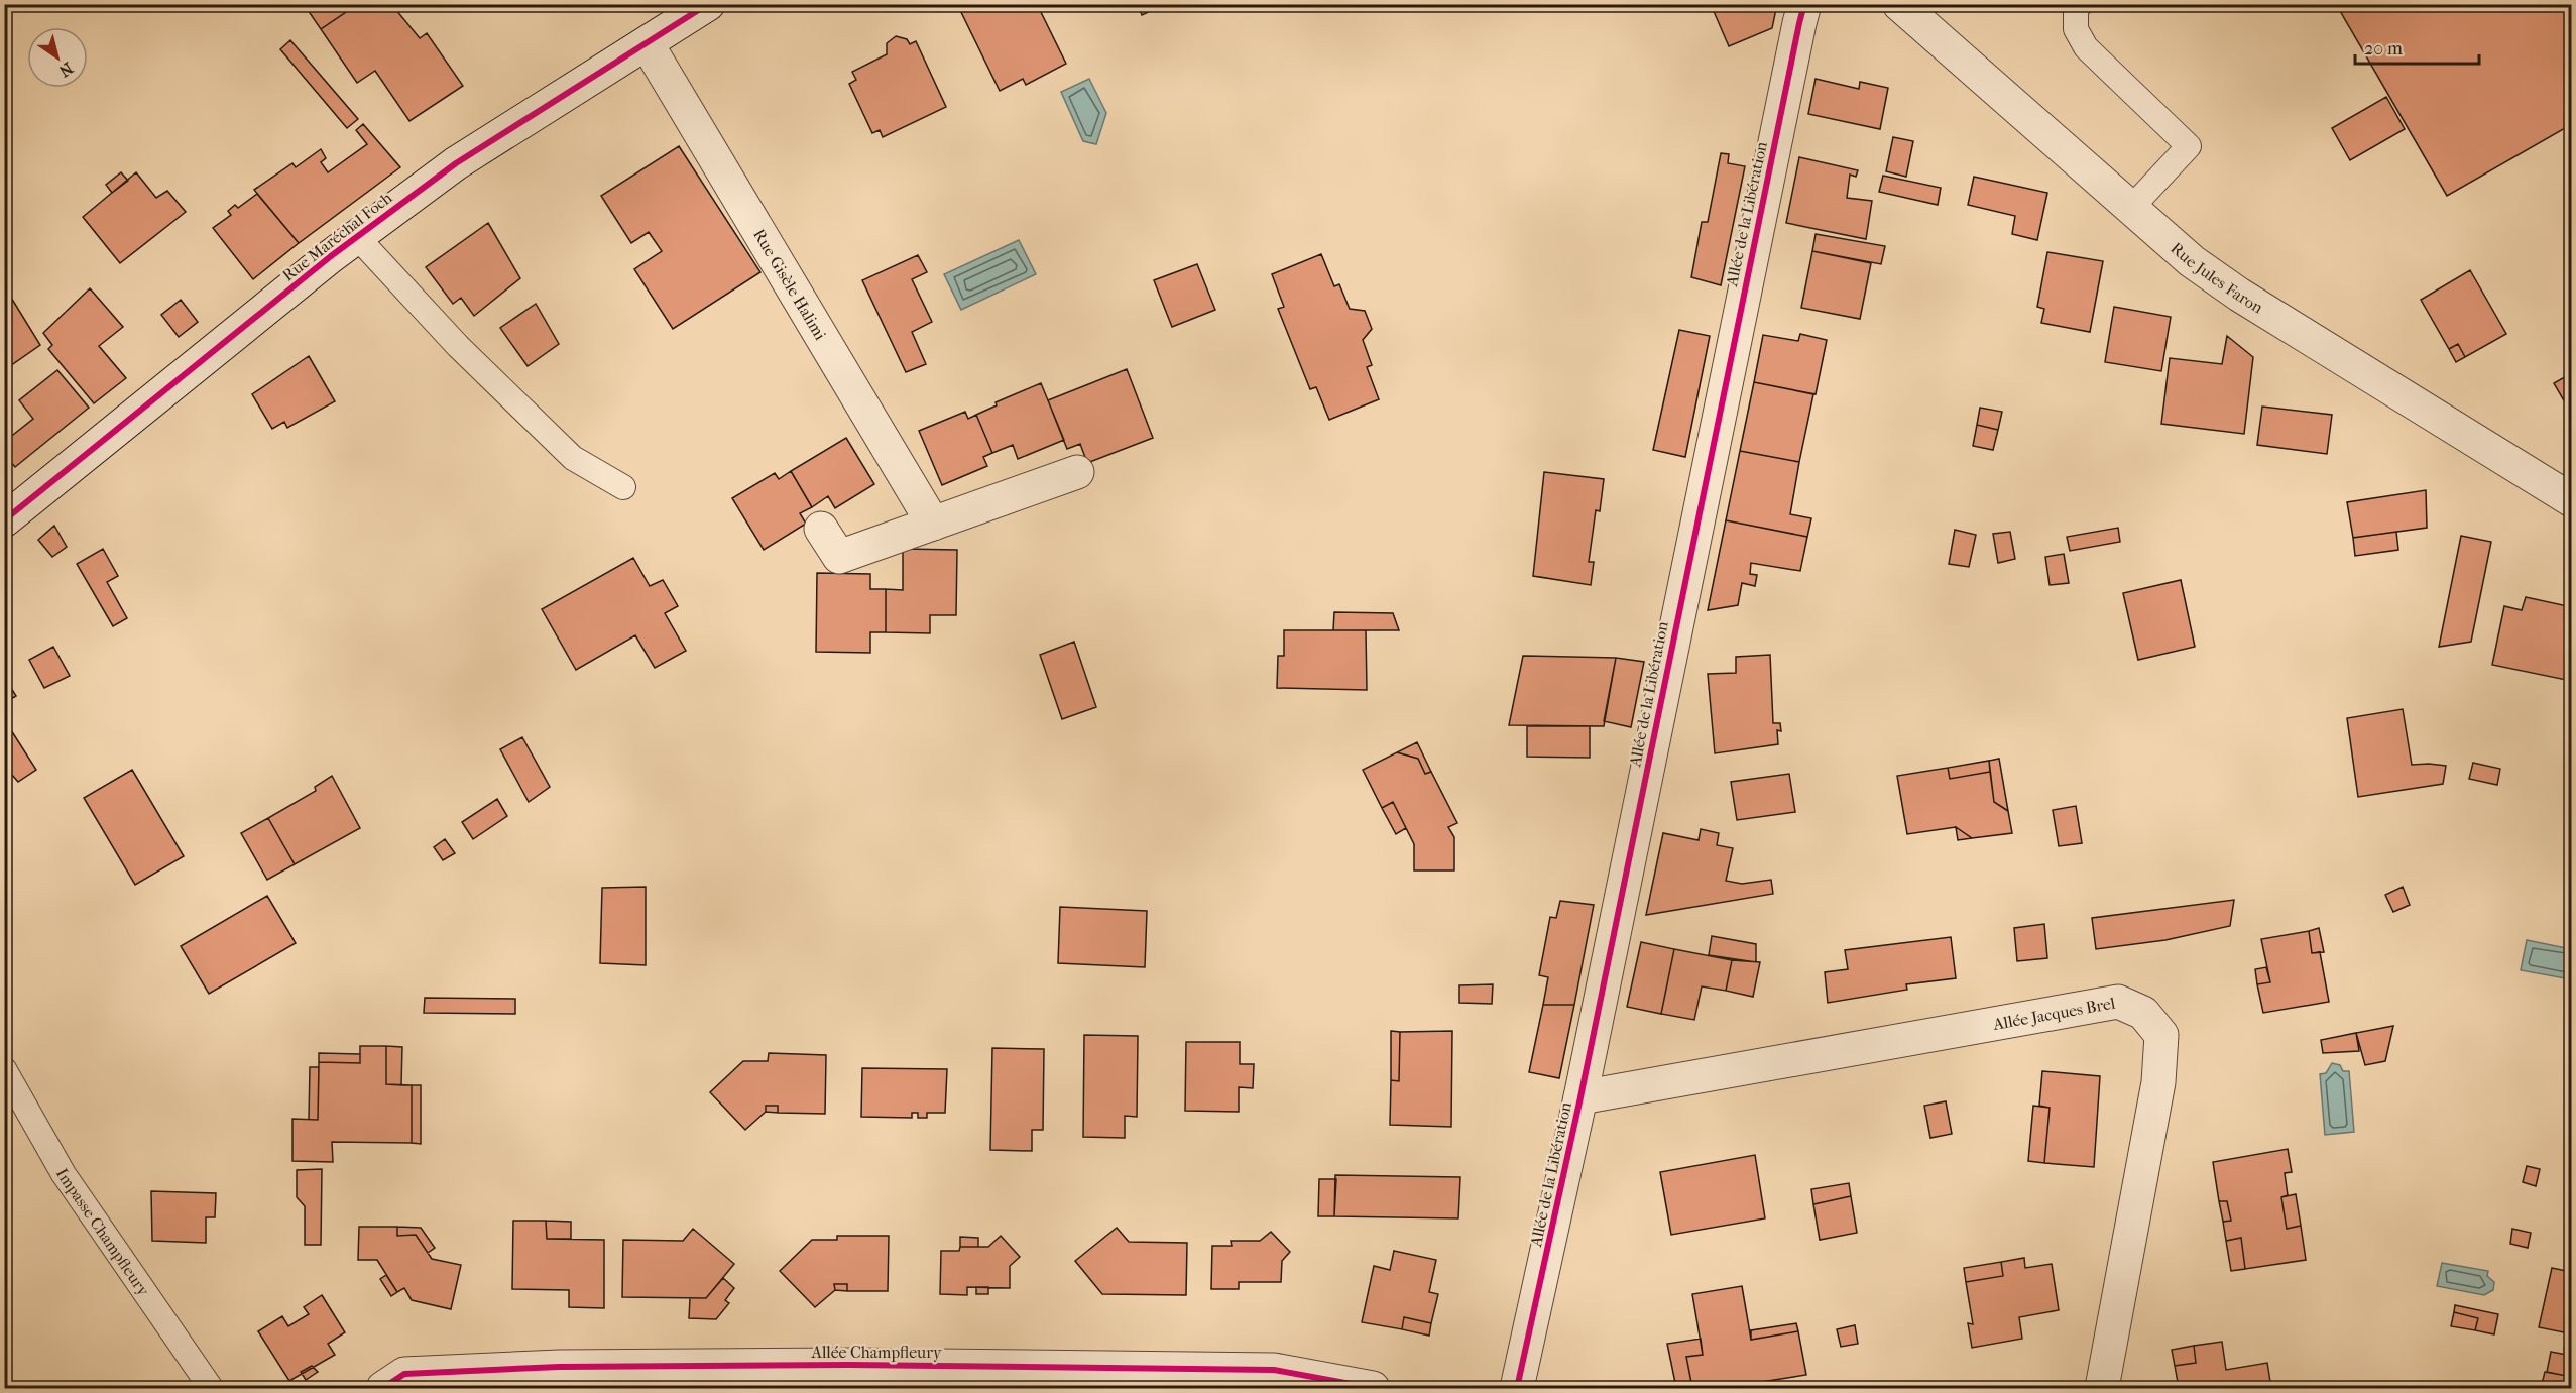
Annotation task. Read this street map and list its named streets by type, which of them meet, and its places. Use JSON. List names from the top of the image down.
{
  "streets": {
    "street": [
      "Allée de la Libération",
      "Rue Maréchal Foch",
      "Rue Jules Faron",
      "Rue Gisèle Halimi",
      "Allée Jacques Brel",
      "Allée Champfleury"
    ],
    "lane": ["Impasse Champfleury"]
  },
  "crossings": [
    ["Allée de la Libération", "Allée Jacques Brel"],
    ["Rue Maréchal Foch", "Rue Gisèle Halimi"]
  ],
  "scale_bar": "20 m",
  "north": "bottom right"
}
